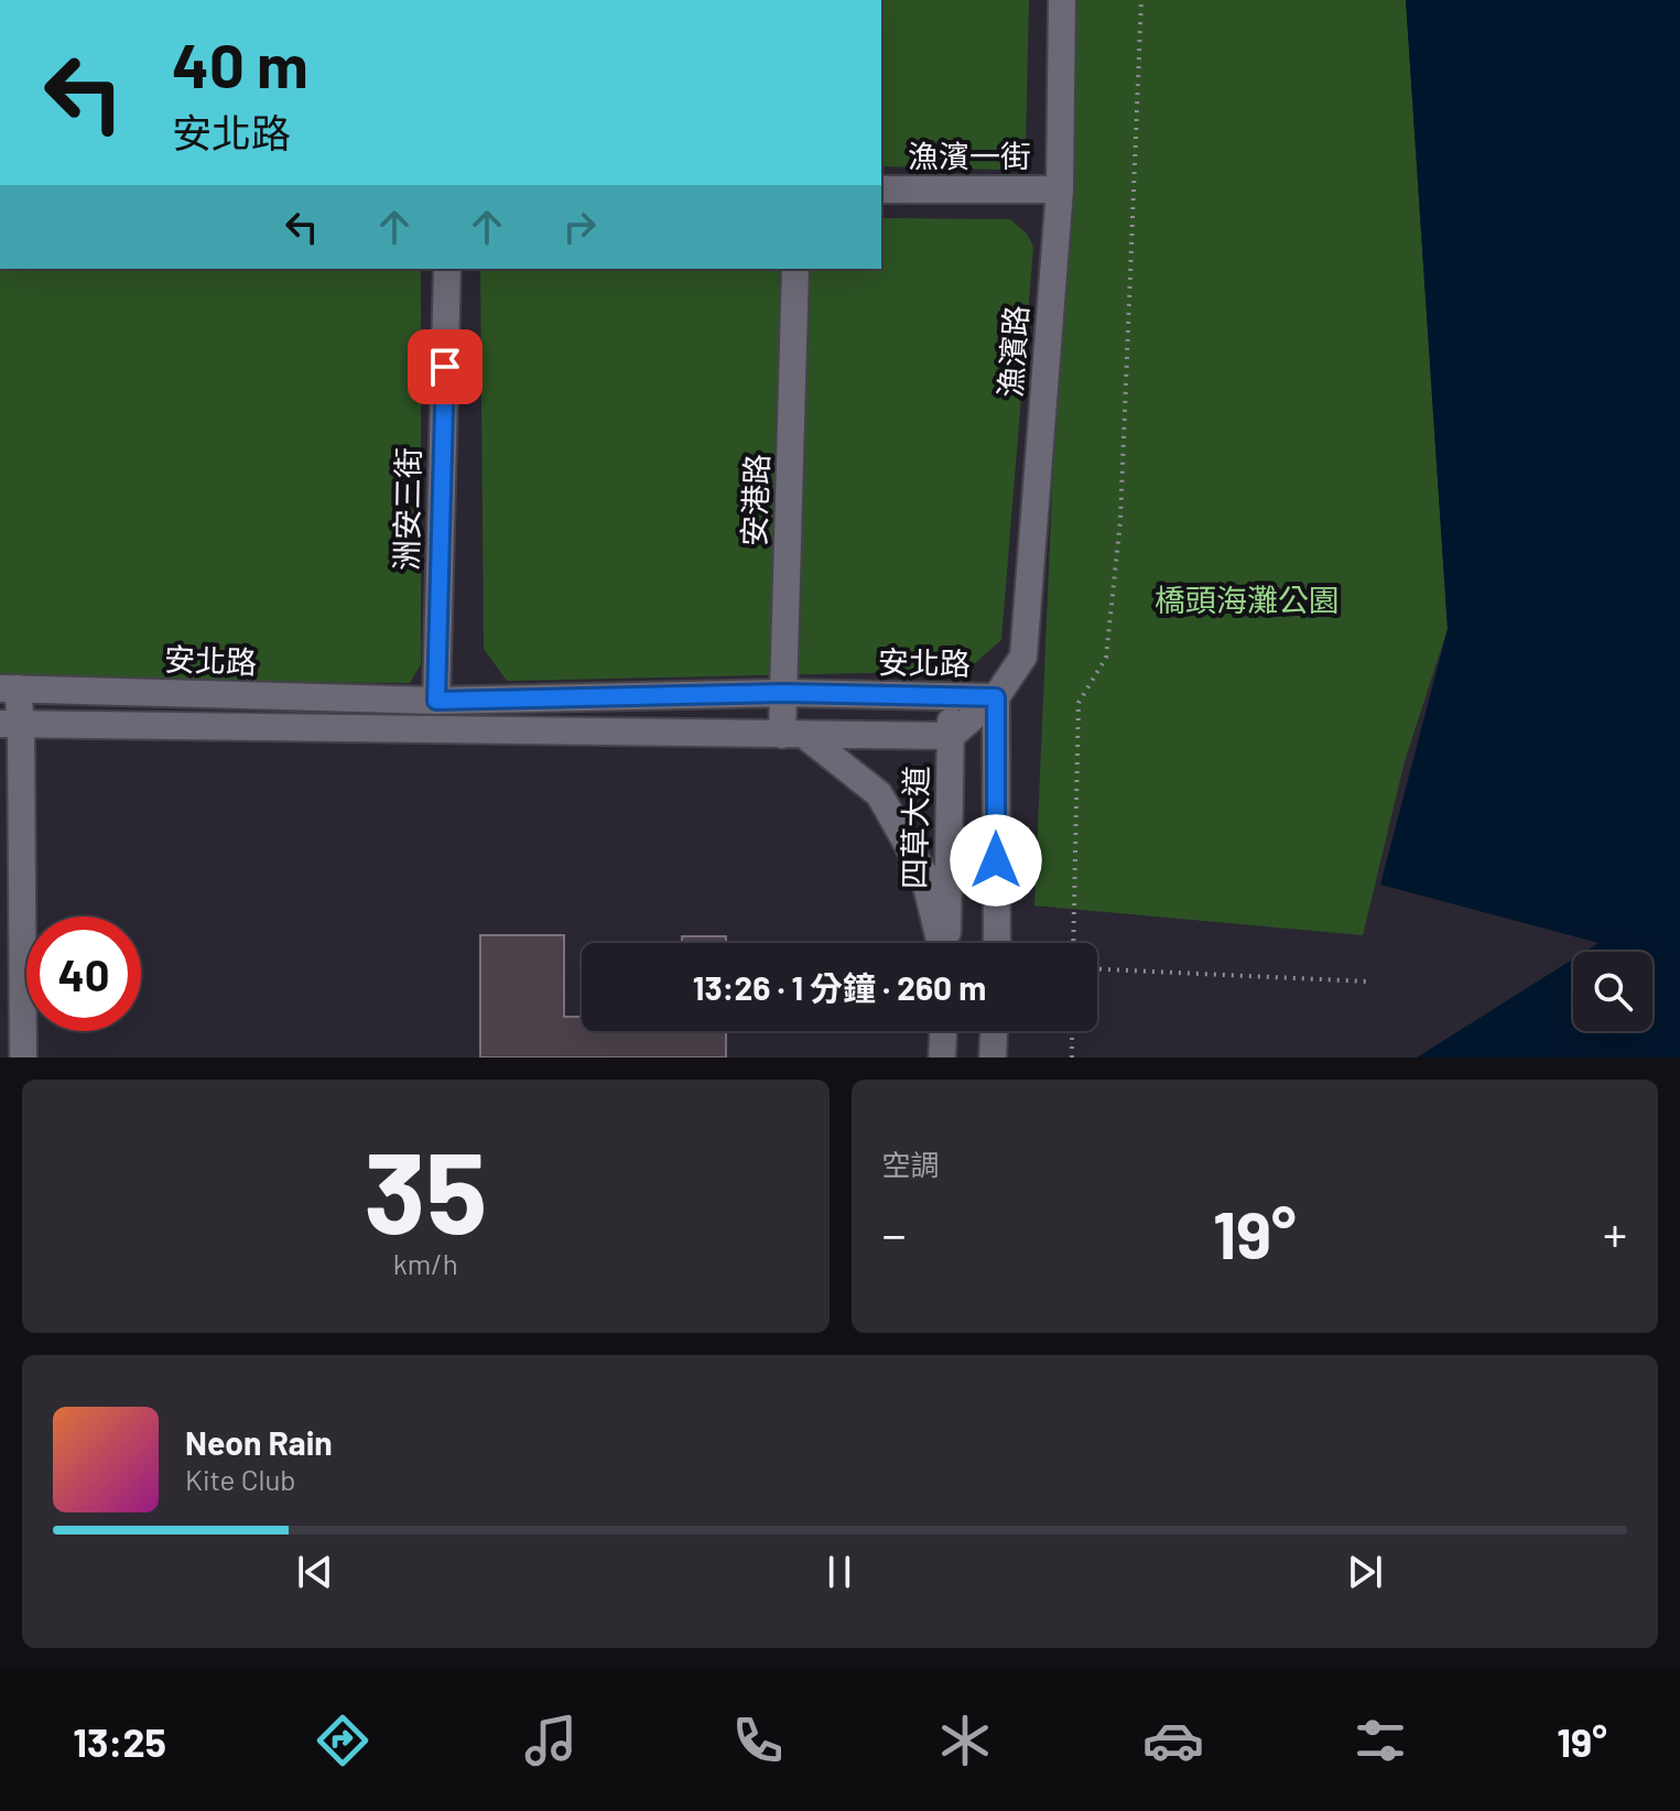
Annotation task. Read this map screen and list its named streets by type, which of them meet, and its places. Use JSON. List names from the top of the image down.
{
  "streets": {
    "street": [
      "漁濱一街",
      "漁濱路",
      "安港路",
      "洲安三街",
      "安北路",
      "四草大道"
    ]
  },
  "crossings": [
    ["漁濱一街", "漁濱路"],
    ["漁濱路", "安北路"],
    ["安港路", "安北路"],
    ["洲安三街", "安北路"],
    ["安北路", "四草大道"]
  ],
  "parks": ["橋頭海灘公園"],
  "page": {
    "turn": ["40 m", "安北路"],
    "limit": "40",
    "trip": "13:26 · 1 分鐘 · 260 m",
    "tile": [
      ["35", "km/h"],
      "空調"
    ],
    "heat": ["−", "19°", "+"],
    "song": ["Neon Rain", "Kite Club"],
    "tabs": ["13:25", "19°"]
  }
}
